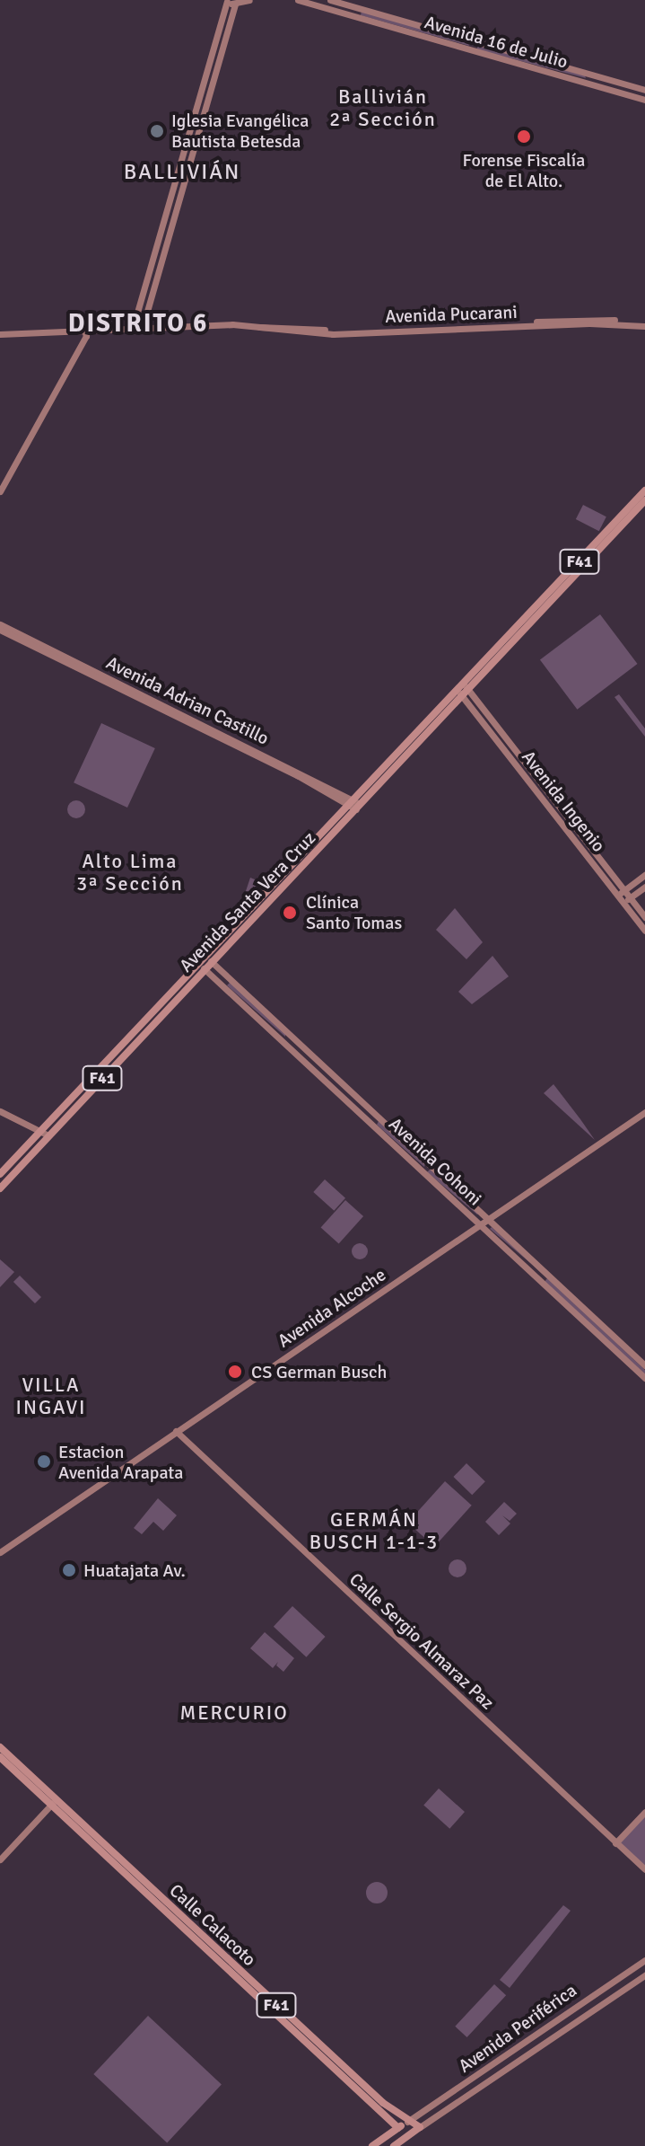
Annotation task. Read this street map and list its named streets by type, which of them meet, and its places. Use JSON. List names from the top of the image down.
{
  "streets": {
    "main road": ["F41", "Avenida Santa Vera Cruz", "Calle Calacoto"],
    "street": [
      "Avenida 16 de Julio",
      "Avenida Pucarani",
      "Avenida Adrian Castillo",
      "Avenida Ingenio",
      "Avenida Cohoni",
      "Avenida Alcoche",
      "Calle Sergio Almaraz Paz",
      "Avenida Periférica"
    ]
  },
  "crossings": [
    ["F41", "Calle Calacoto"],
    ["F41", "Avenida Periférica"],
    ["Avenida Adrian Castillo", "Avenida Santa Vera Cruz"],
    ["Avenida Ingenio", "Avenida Santa Vera Cruz"],
    ["Avenida Santa Vera Cruz", "Avenida Cohoni"],
    ["Avenida Cohoni", "Avenida Alcoche"],
    ["Avenida Alcoche", "Calle Sergio Almaraz Paz"],
    ["Calle Calacoto", "Avenida Periférica"]
  ],
  "districts": [
    "Ballivián 2ª Sección",
    "BALLIVIÁN",
    "DISTRITO 6",
    "Alto Lima 3ª Sección",
    "VILLA INGAVI",
    "GERMÁN BUSCH 1-1-3",
    "MERCURIO"
  ],
  "places": [
    "Iglesia Evangélica Bautista Betesda",
    "Forense Fiscalía de El Alto.",
    "Clínica Santo Tomas",
    "CS German Busch",
    "Estacion Avenida Arapata",
    "Huatajata Av."
  ]
}
